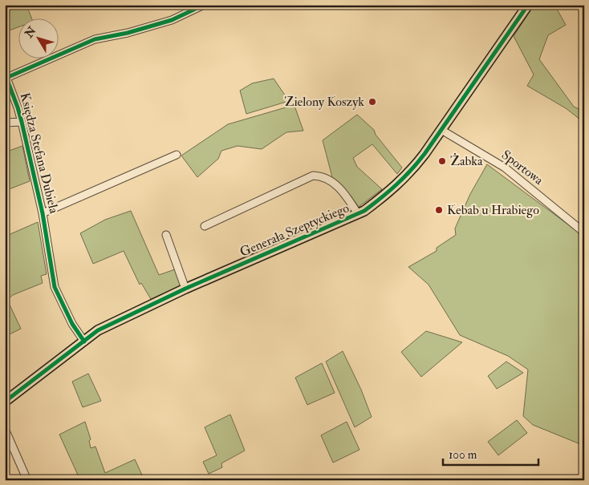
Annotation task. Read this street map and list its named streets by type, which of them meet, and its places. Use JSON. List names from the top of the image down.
{
  "streets": {
    "main road": ["Generała Szeptyckiego"],
    "street": ["Księdza Stefana Dubiela", "Sportowa"]
  },
  "crossings": [
    ["Księdza Stefana Dubiela", "Generała Szeptyckiego"],
    ["Sportowa", "Generała Szeptyckiego"]
  ],
  "places": ["Zielony Koszyk", "Żabka", "Kebab u Hrabiego"],
  "scale_bar": "100 m",
  "north": "top left"
}
